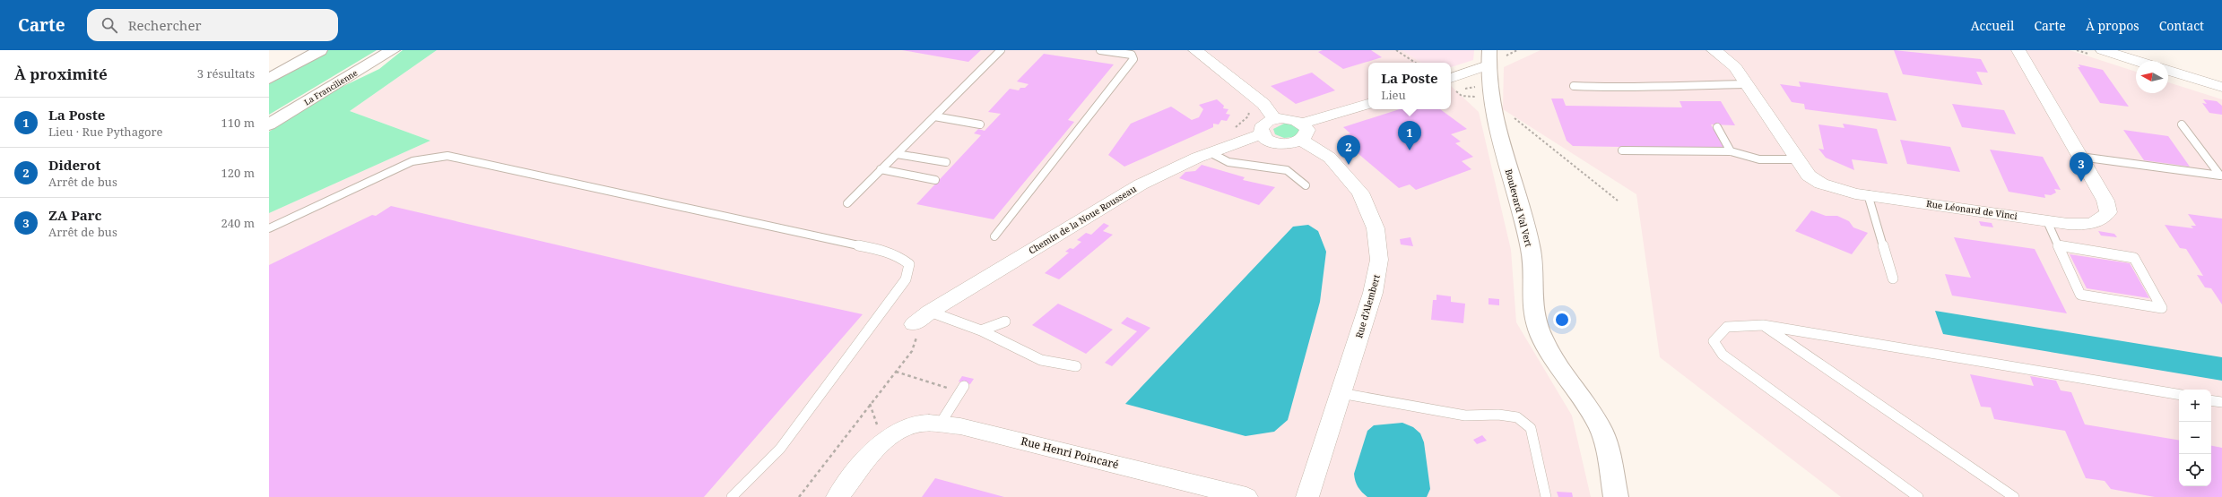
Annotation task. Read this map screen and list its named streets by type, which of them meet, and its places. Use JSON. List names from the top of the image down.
{
  "streets": {
    "main road": ["La Francilienne", "Boulevard Val Vert"],
    "street": [
      "Rue Léonard de Vinci",
      "Chemin de la Noue Rousseau",
      "Rue d'Alembert",
      "Rue Henri Poincaré"
    ]
  },
  "crossings": [
    ["Chemin de la Noue Rousseau", "Rue d'Alembert"]
  ],
  "north": "left",
  "page": {
    "header": "Carte",
    "search": "Rechercher",
    "nav": [
      "Accueil",
      "Carte",
      "À propos",
      "Contact"
    ],
    "heading": ["À proximité", "3 résultats"],
    "popup": ["La Poste", "Lieu"],
    "list": [
      {
        "mark": "1",
        "name": "La Poste",
        "note": "Lieu · Rue Pythagore",
        "value": "110 m"
      },
      {
        "mark": "2",
        "name": "Diderot",
        "note": "Arrêt de bus",
        "value": "120 m"
      },
      {
        "mark": "3",
        "name": "ZA Parc",
        "note": "Arrêt de bus",
        "value": "240 m"
      }
    ],
    "pins": ["1", "2", "3"],
    "map_buttons": ["+", "−"]
  }
}
